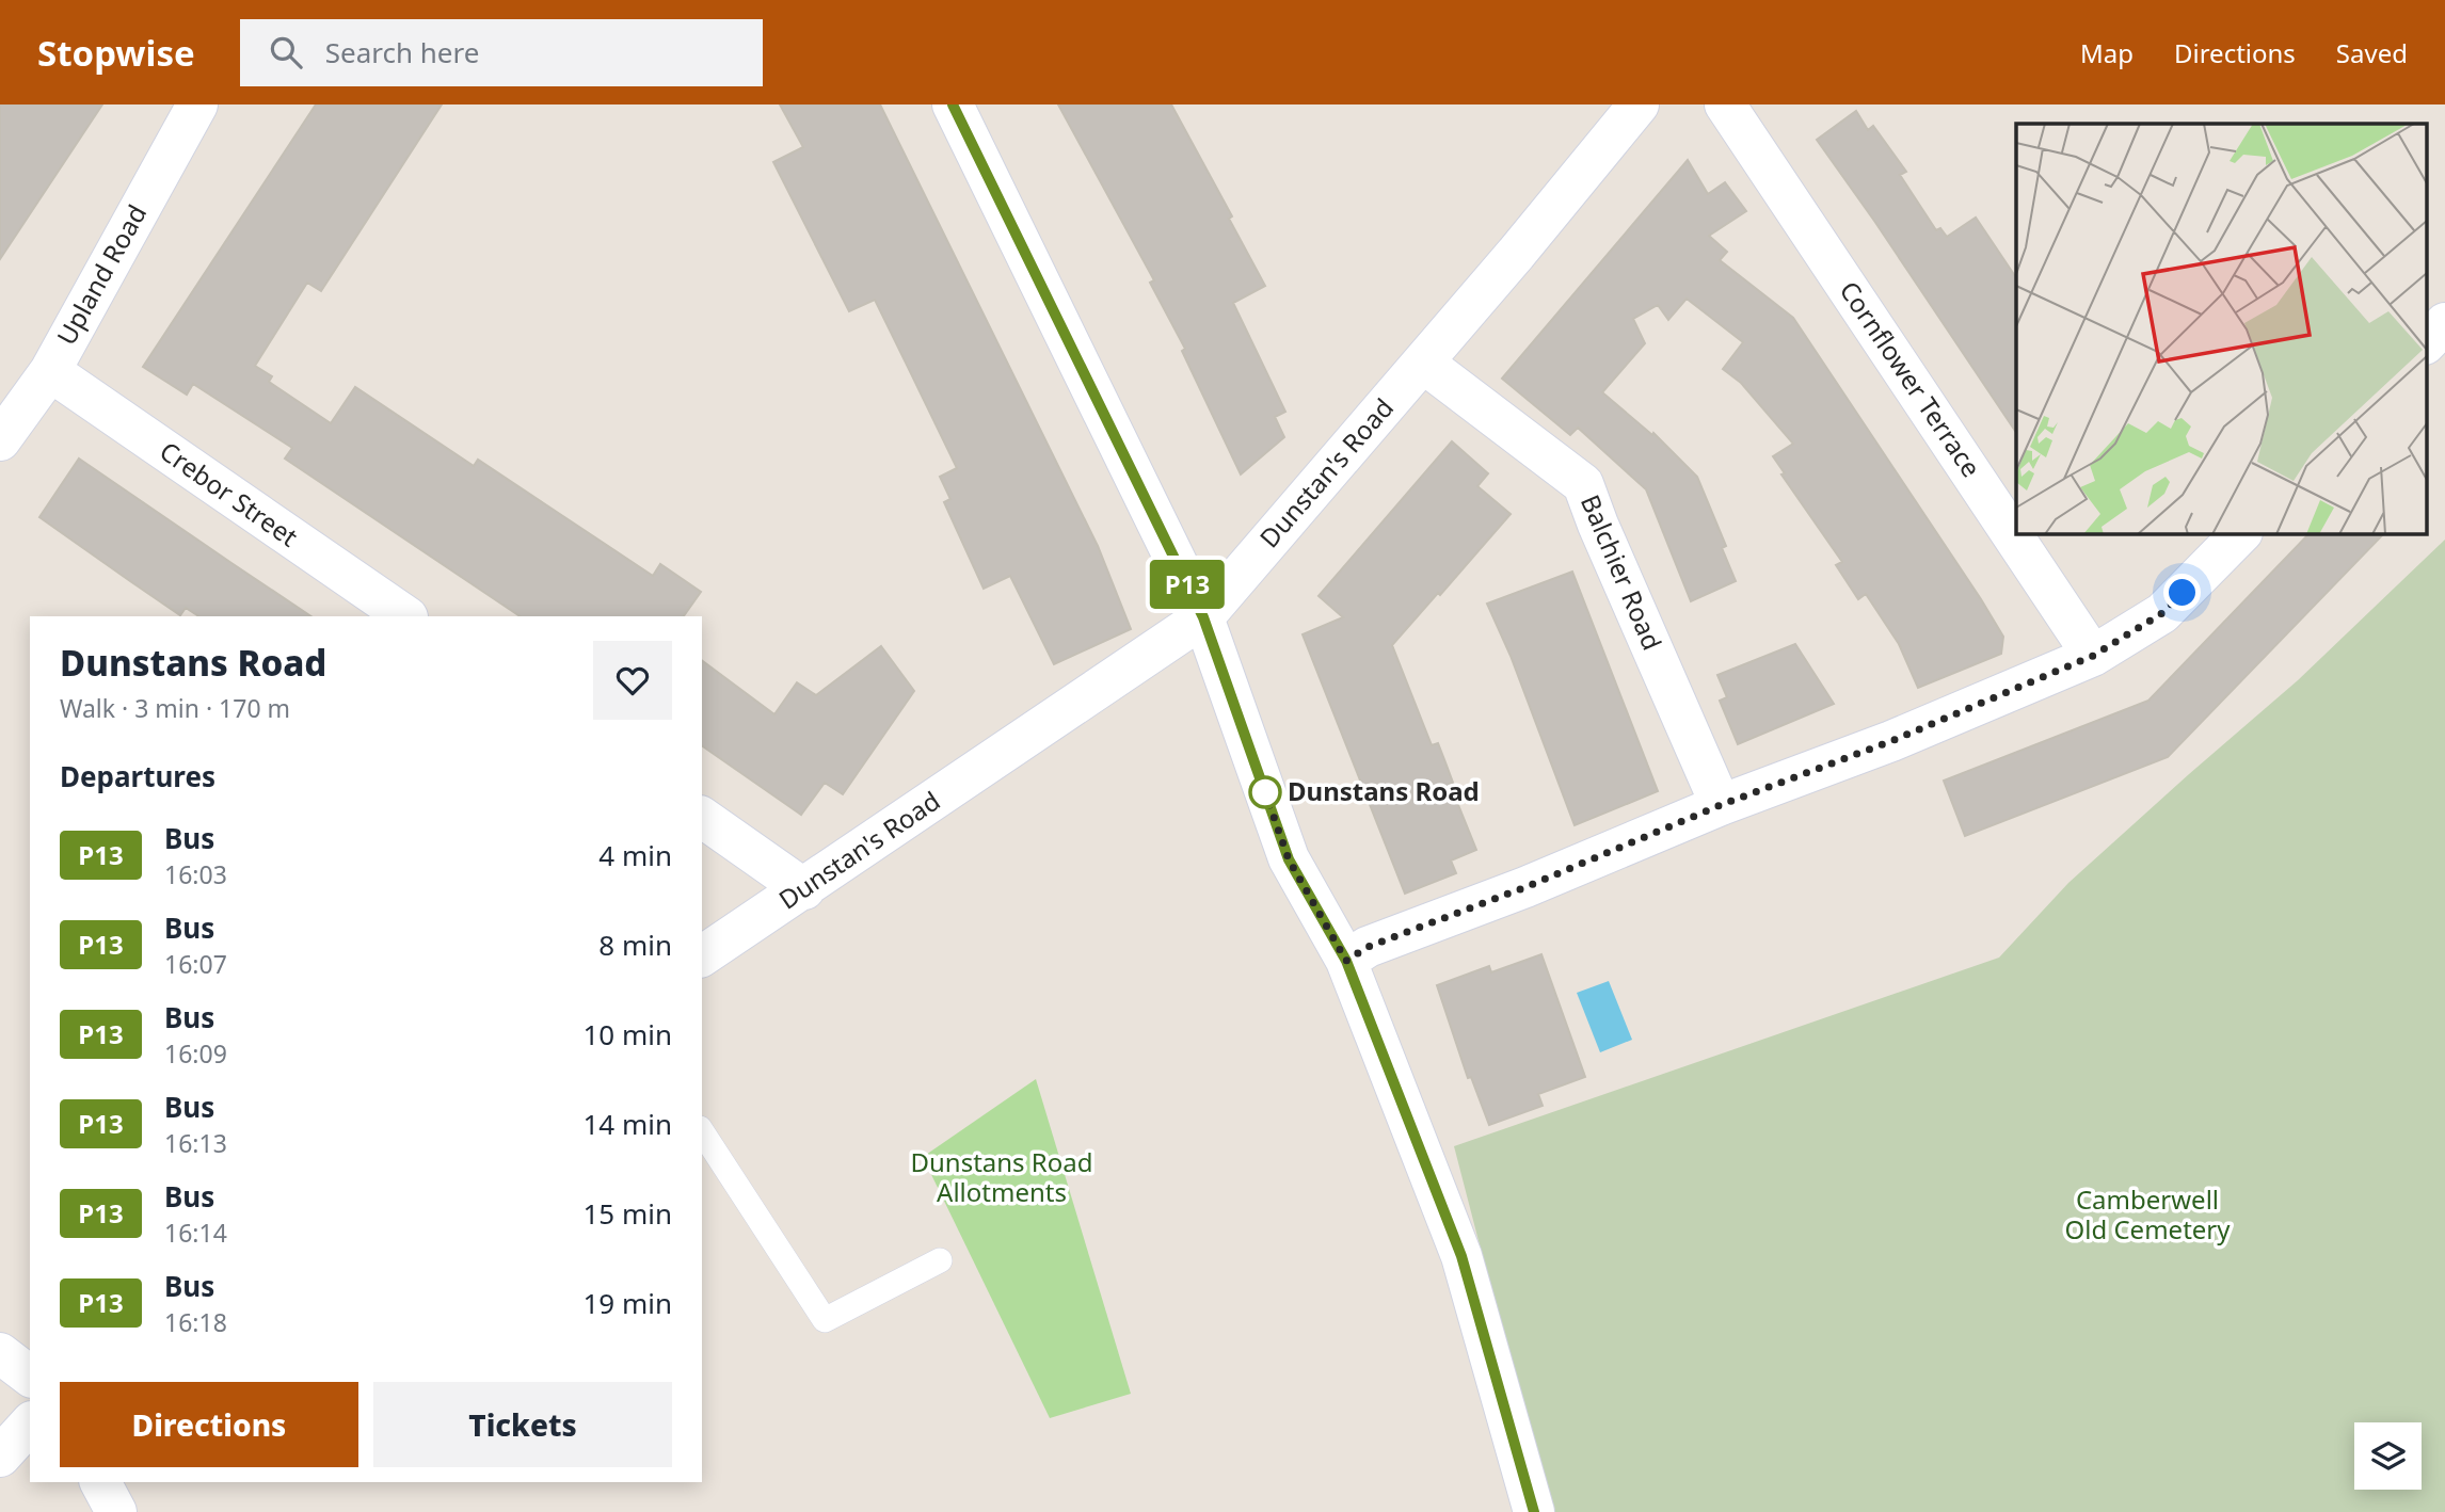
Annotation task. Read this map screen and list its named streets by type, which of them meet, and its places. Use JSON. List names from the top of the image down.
{
  "streets": {
    "street": [
      "Upland Road",
      "Cornflower Terrace",
      "Dunstan's Road",
      "Crebor Street",
      "Balchier Road"
    ]
  },
  "crossings": [
    ["Upland Road", "Crebor Street"],
    ["Dunstan's Road", "Balchier Road"]
  ],
  "parks": ["Dunstans Road Allotments", "Camberwell Old Cemetery"],
  "places": ["Dunstans Road"],
  "lines": ["bus line P13"],
  "page": {
    "header": "Stopwise",
    "search": "Search here",
    "nav": ["Map", "Directions", "Saved"],
    "on_map": "P13",
    "heading": [
      ["Dunstans Road", "Walk · 3 min · 170 m"],
      "Departures"
    ],
    "list": [
      {
        "mark": "P13",
        "name": "Bus",
        "note": "16:03",
        "value": "4 min"
      },
      {
        "mark": "P13",
        "name": "Bus",
        "note": "16:07",
        "value": "8 min"
      },
      {
        "mark": "P13",
        "name": "Bus",
        "note": "16:09",
        "value": "10 min"
      },
      {
        "mark": "P13",
        "name": "Bus",
        "note": "16:13",
        "value": "14 min"
      },
      {
        "mark": "P13",
        "name": "Bus",
        "note": "16:14",
        "value": "15 min"
      },
      {
        "mark": "P13",
        "name": "Bus",
        "note": "16:18",
        "value": "19 min"
      }
    ],
    "buttons": ["Directions", "Tickets"]
  }
}
